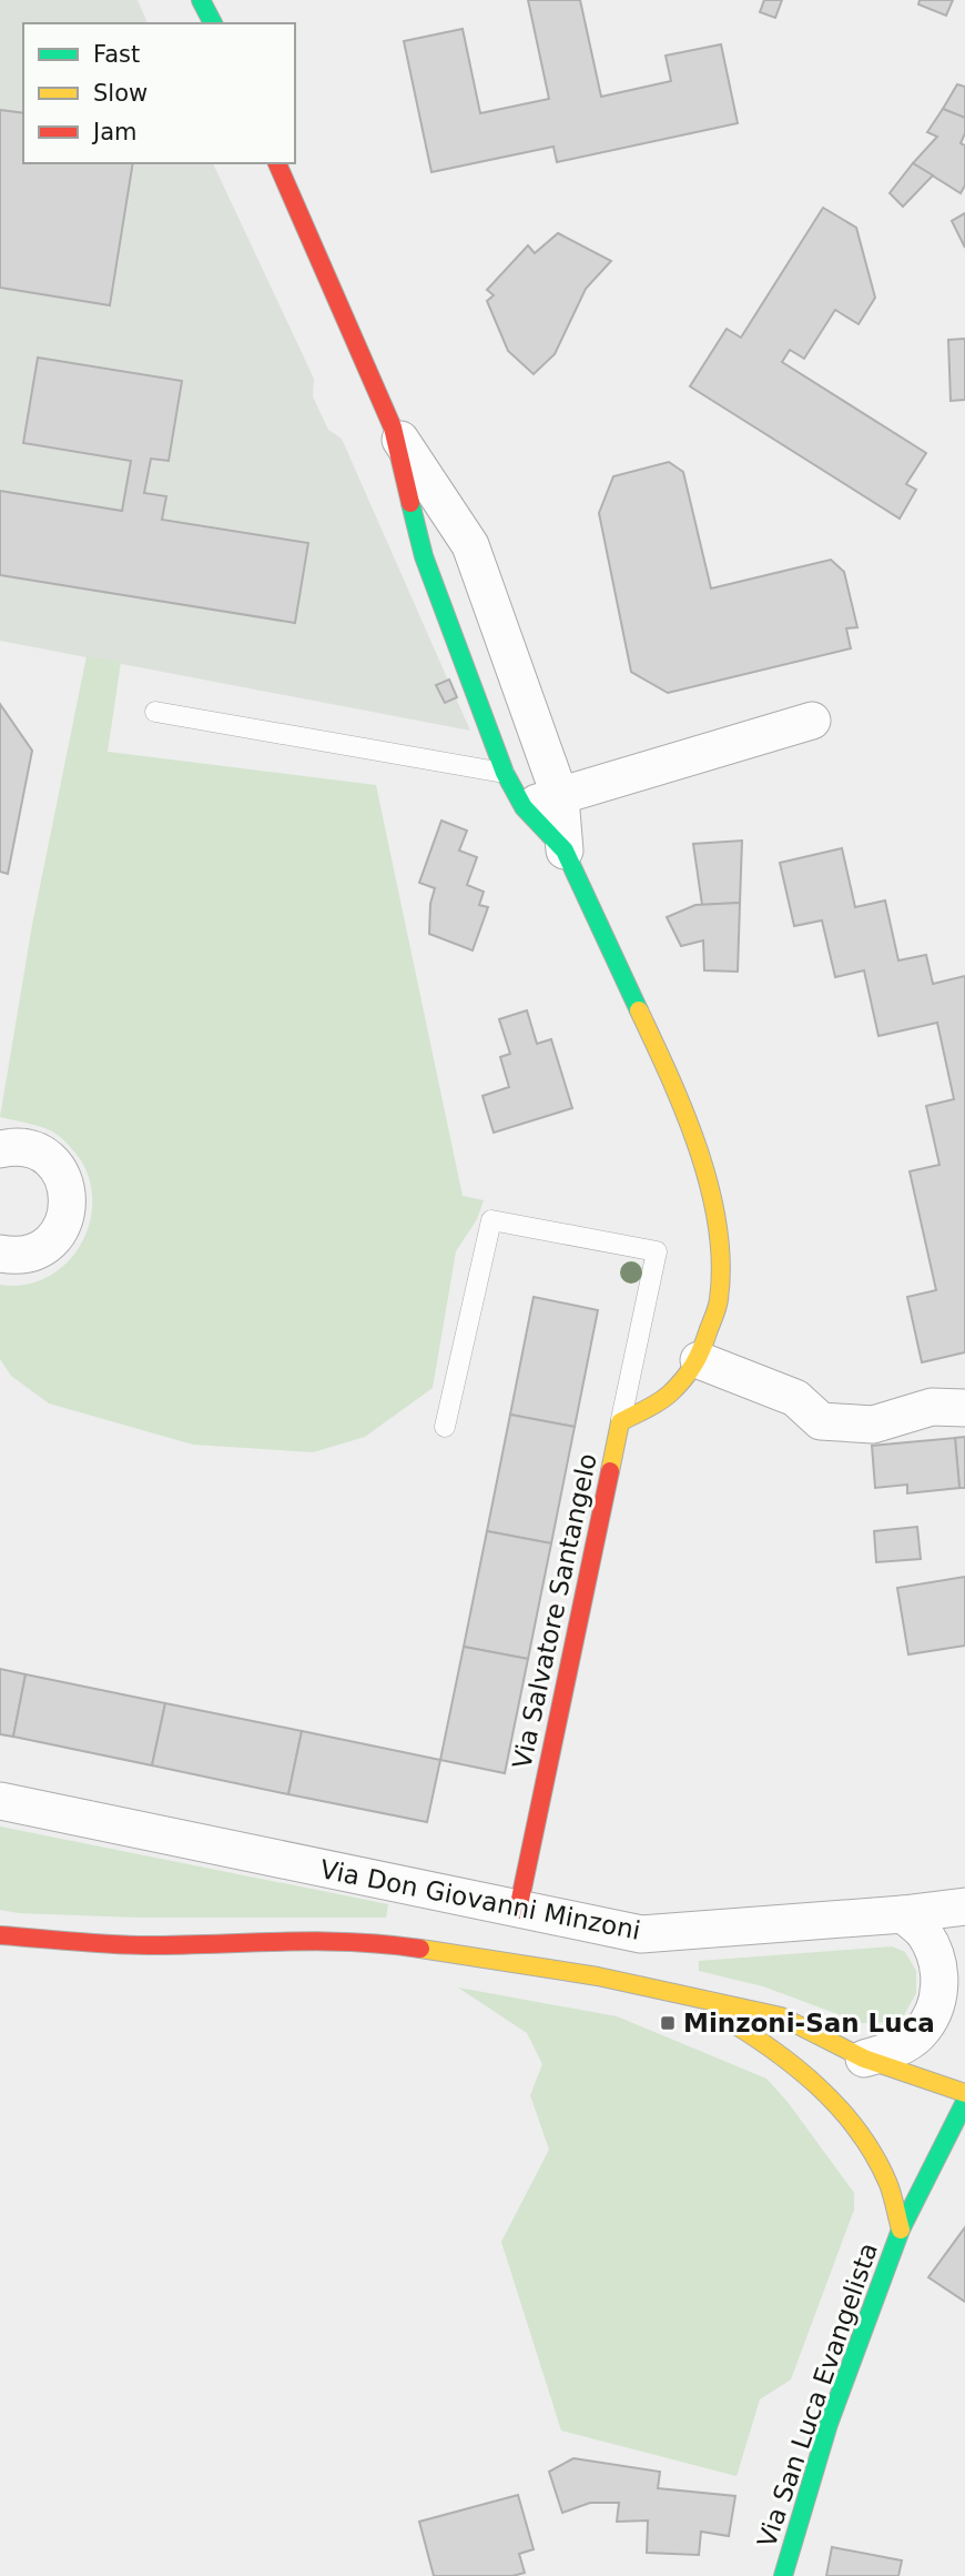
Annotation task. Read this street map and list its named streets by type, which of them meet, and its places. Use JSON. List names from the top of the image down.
{
  "streets": {
    "street": ["Via Salvatore Santangelo", "Via Don Giovanni Minzoni", "Via San Luca Evangelista"]
  },
  "crossings": [
    ["Via Salvatore Santangelo", "Via Don Giovanni Minzoni"]
  ],
  "places": {
    "transit": ["Minzoni-San Luca"]
  },
  "legend": ["Fast", "Slow", "Jam"]
}
